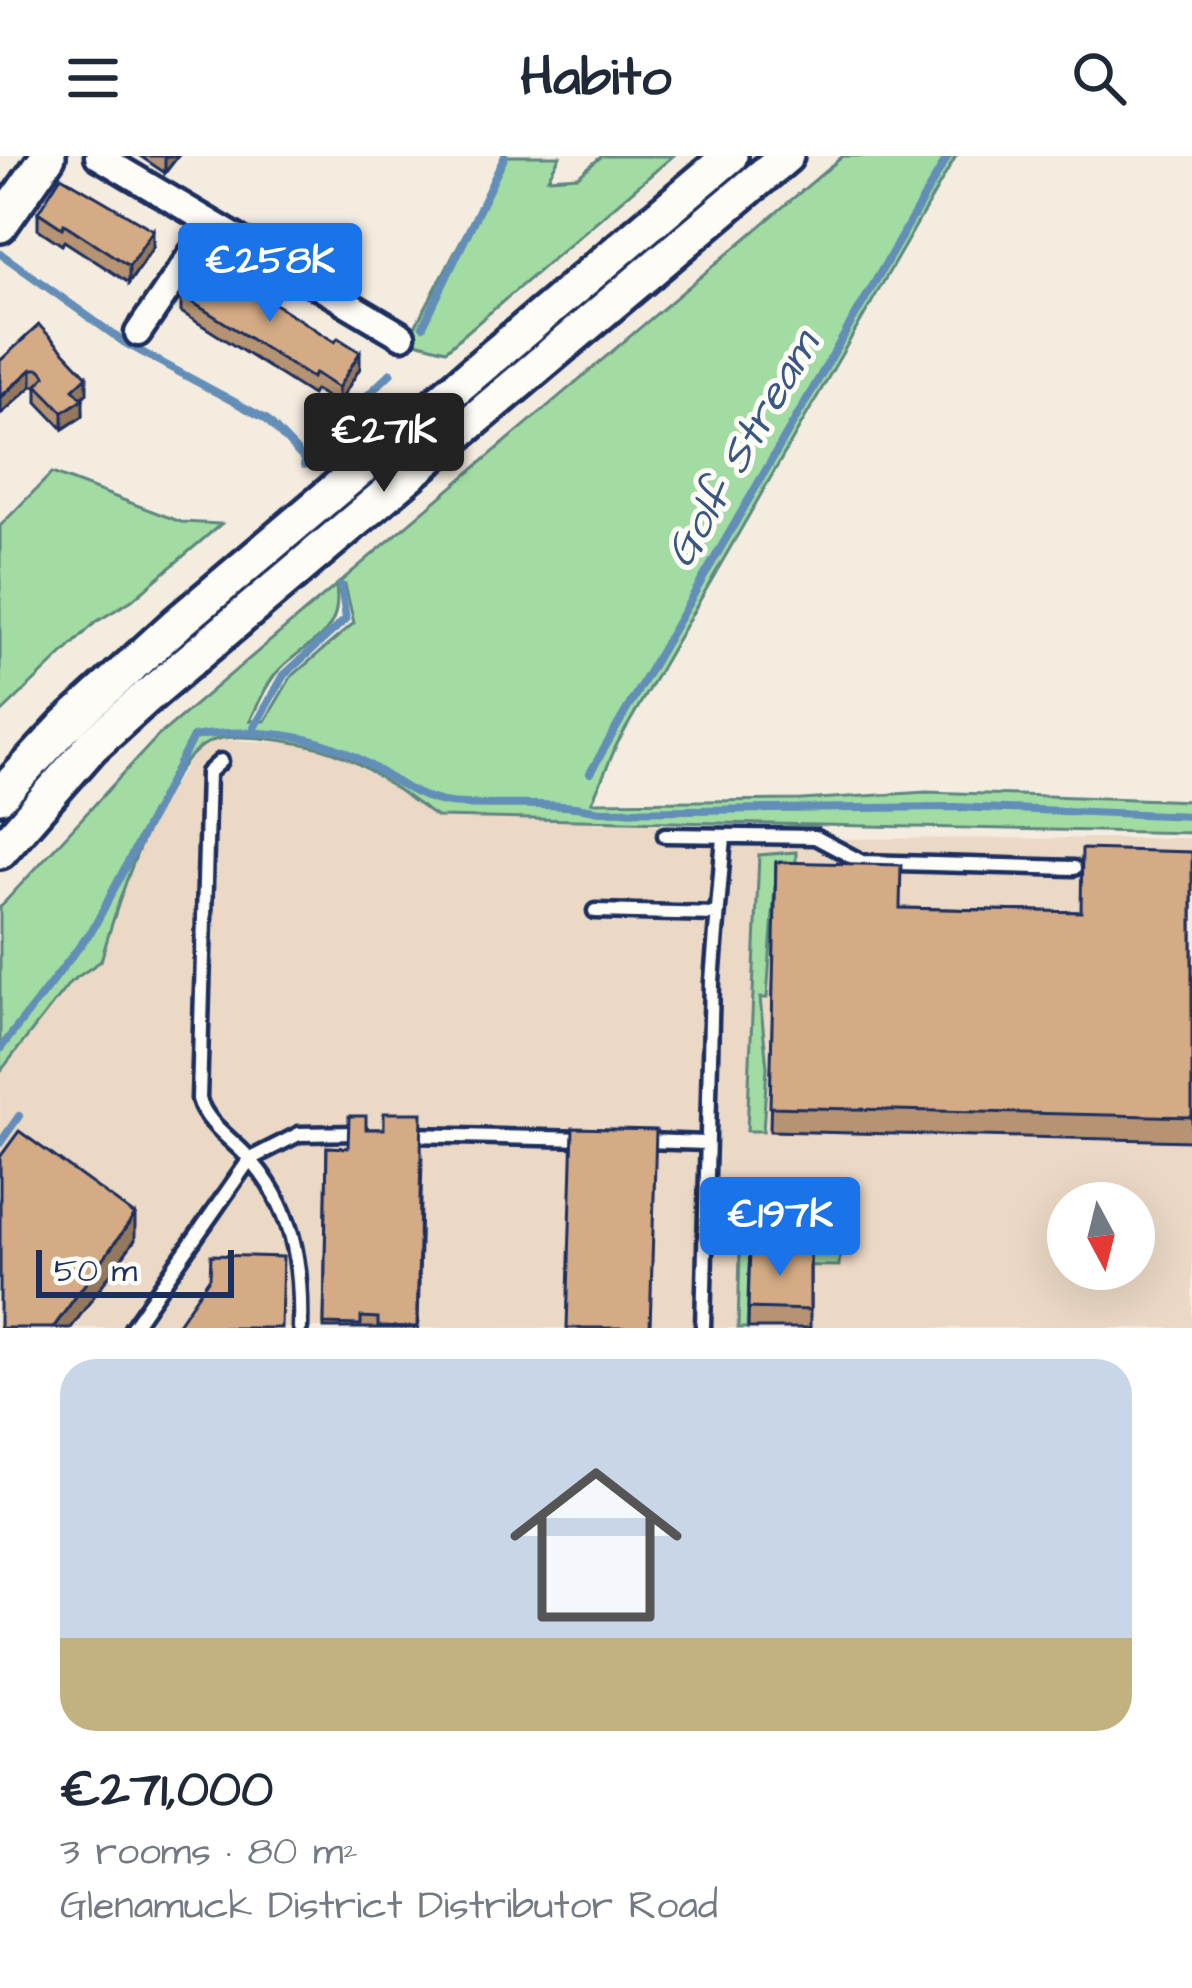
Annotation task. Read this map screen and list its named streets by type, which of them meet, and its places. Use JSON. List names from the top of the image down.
{
  "water": ["Golf Stream"],
  "scale_bar": "50 m",
  "north": "bottom",
  "page": {
    "header": "Habito",
    "price": ["€258K", "€271K", "€197K"],
    "scale": "50 m",
    "list": [
      {
        "name": "€271,000",
        "note": "3 rooms · 80 m² · Glenamuck District Distributor Road"
      }
    ]
  }
}
